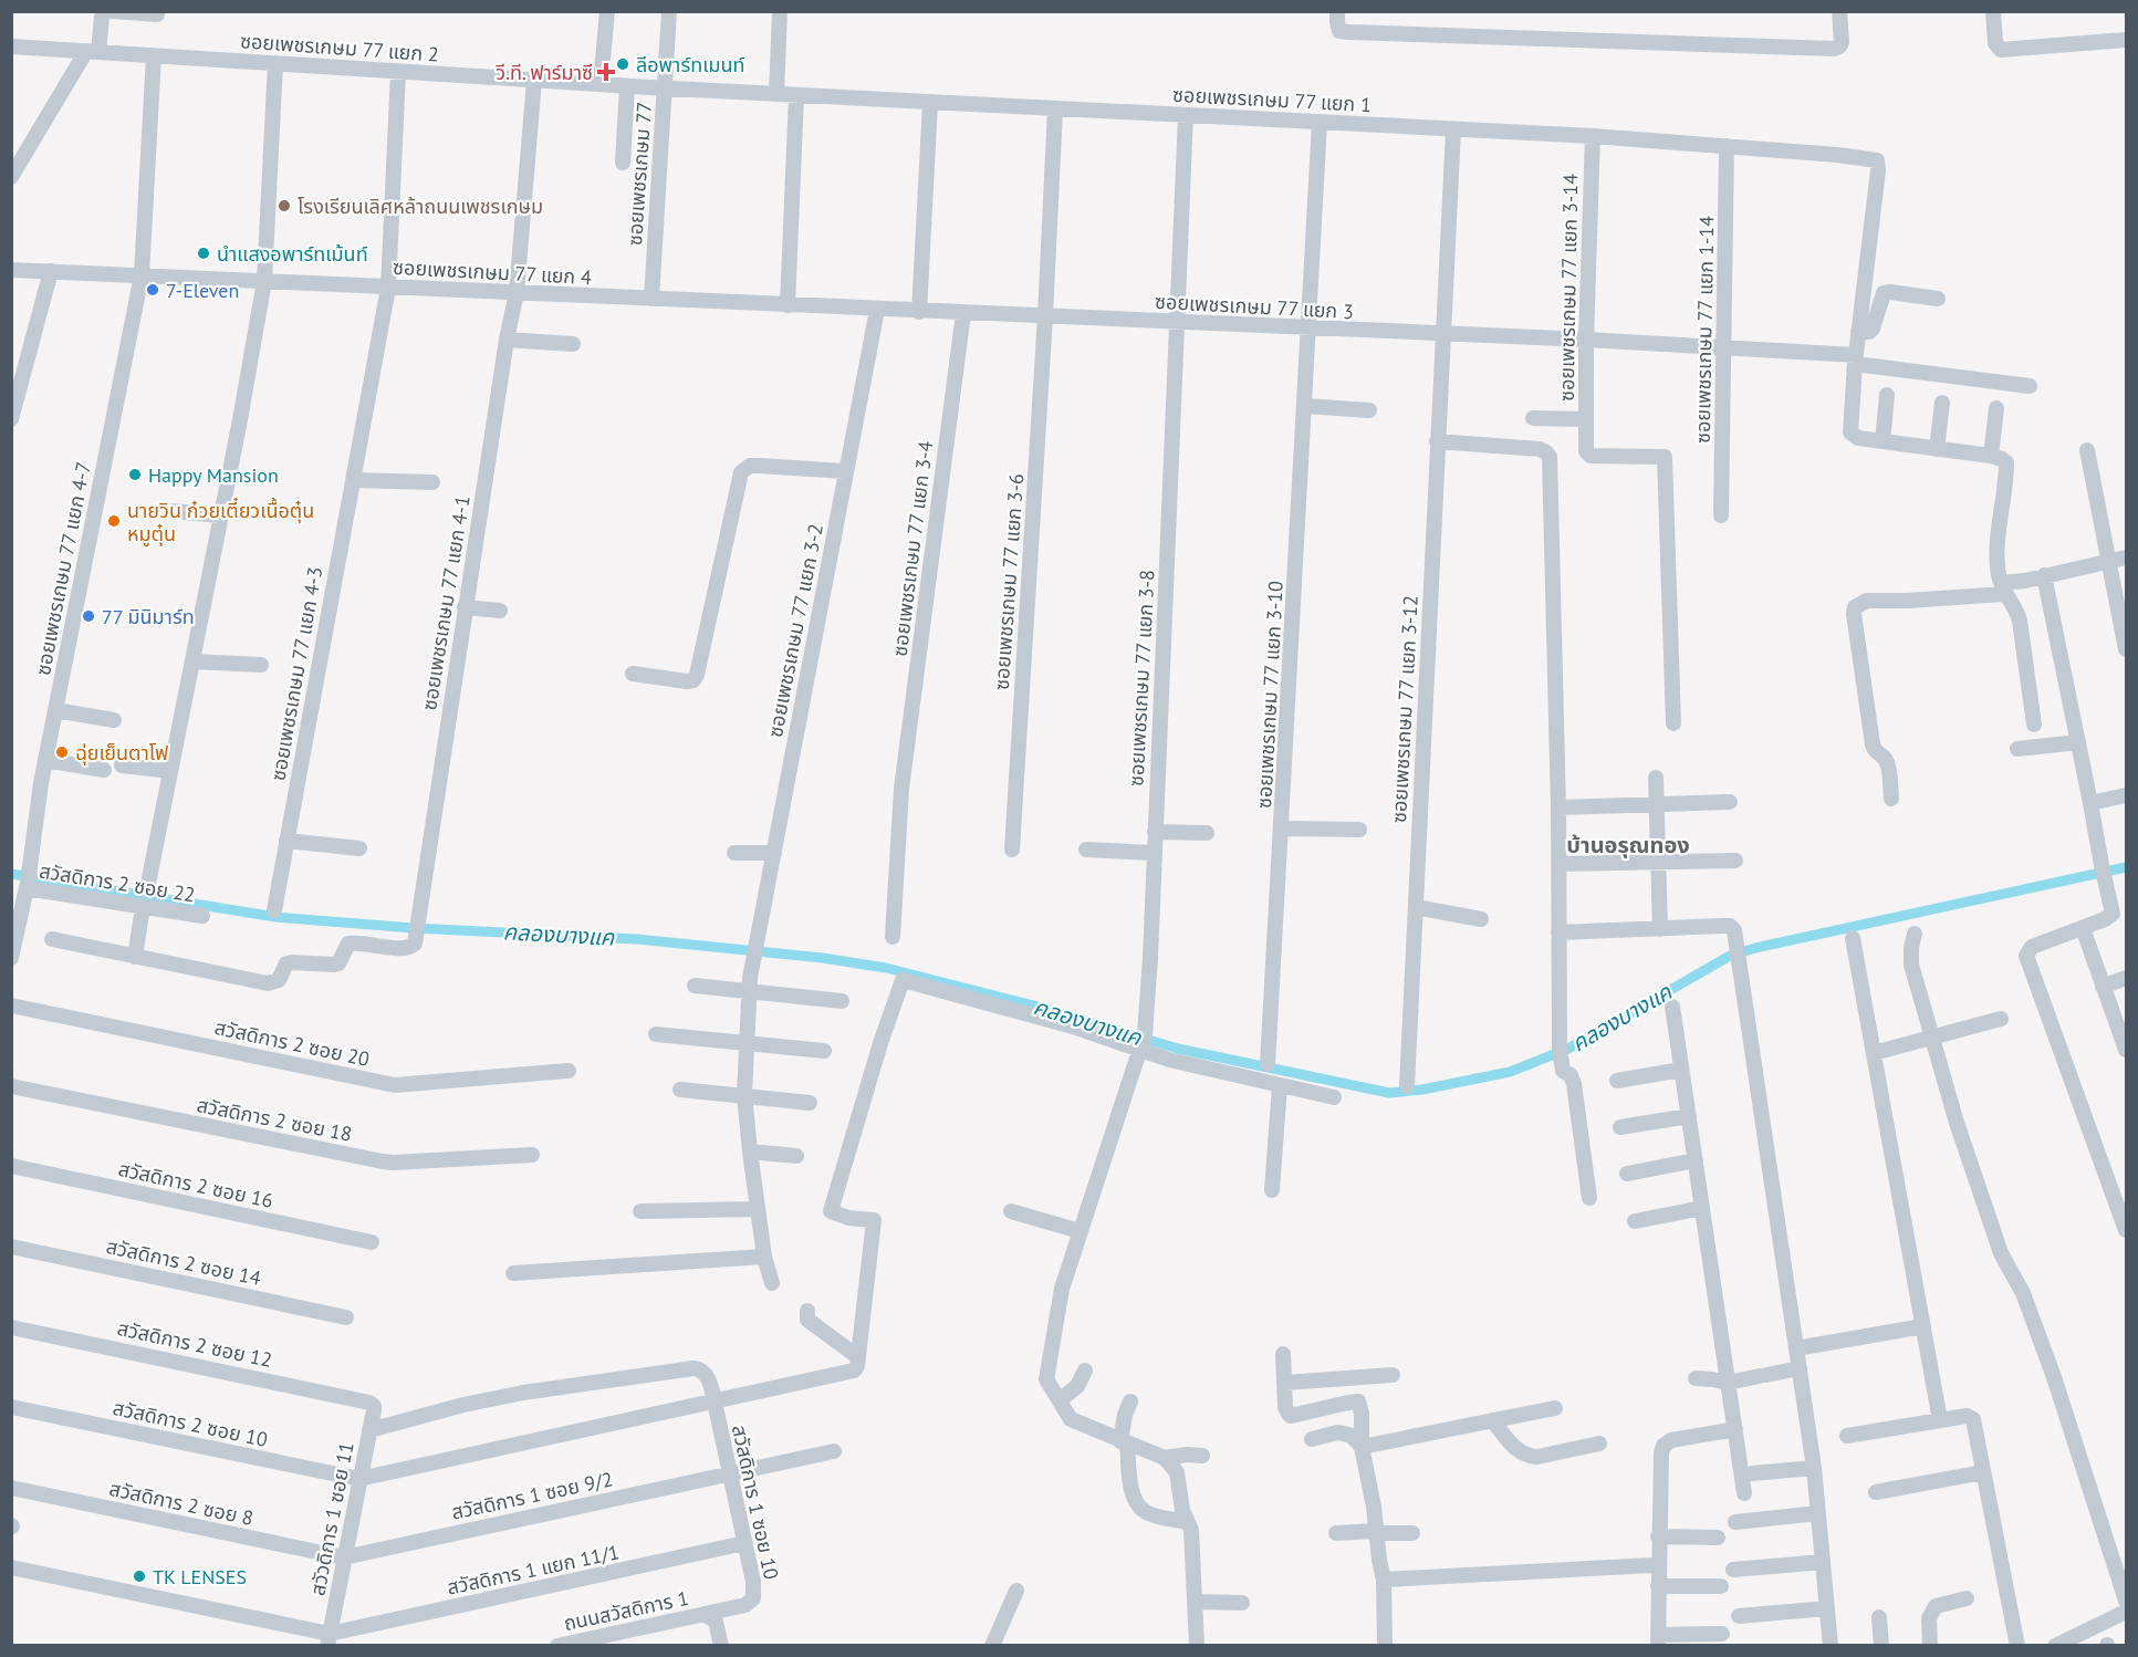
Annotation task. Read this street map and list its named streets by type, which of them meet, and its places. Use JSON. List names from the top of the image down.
{
  "streets": {
    "street": [
      "ซอยเพชรเกษม 77 แยก 2",
      "ซอยเพชรเกษม 77 แยก 1",
      "ซอยเพชรเกษม 77",
      "ซอยเพชรเกษม 77 แยก 4",
      "ซอยเพชรเกษม 77 แยก 3-14",
      "ซอยเพชรเกษม 77 แยก 3",
      "ซอยเพชรเกษม 77 แยก 1-14",
      "ซอยเพชรเกษม 77 แยก 3-4",
      "ซอยเพชรเกษม 77 แยก 4-7",
      "ซอยเพชรเกษม 77 แยก 3-6",
      "ซอยเพชรเกษม 77 แยก 4-1",
      "ซอยเพชรเกษม 77 แยก 3-2",
      "ซอยเพชรเกษม 77 แยก 4-3",
      "ซอยเพชรเกษม 77 แยก 3-8",
      "ซอยเพชรเกษม 77 แยก 3-10",
      "ซอยเพชรเกษม 77 แยก 3-12",
      "สวัสดิการ 2 ซอย 22",
      "สวัสดิการ 2 ซอย 20",
      "สวัสดิการ 2 ซอย 18",
      "สวัสดิการ 2 ซอย 16",
      "สวัสดิการ 2 ซอย 14",
      "สวัสดิการ 2 ซอย 12",
      "สวัสดิการ 2 ซอย 10",
      "สวัสดิการ 1 ซอย 9/2",
      "สวัสดิการ 1 ซอย 10",
      "สวัสดิการ 2 ซอย 8",
      "สวัวดิการ 1 ซอย 11",
      "สวัสดิการ 1 แยก 11/1",
      "ถนนสวัสดิการ 1"
    ]
  },
  "crossings": [
    ["ซอยเพชรเกษม 77 แยก 2", "ซอยเพชรเกษม 77 แยก 1"],
    ["ซอยเพชรเกษม 77 แยก 2", "ซอยเพชรเกษม 77"],
    ["ซอยเพชรเกษม 77 แยก 2", "ซอยเพชรเกษม 77 แยก 4-7"],
    ["ซอยเพชรเกษม 77 แยก 2", "ซอยเพชรเกษม 77 แยก 4-1"],
    ["ซอยเพชรเกษม 77 แยก 2", "ซอยเพชรเกษม 77 แยก 4-3"],
    ["ซอยเพชรเกษม 77 แยก 1", "ซอยเพชรเกษม 77"],
    ["ซอยเพชรเกษม 77 แยก 1", "ซอยเพชรเกษม 77 แยก 3-14"],
    ["ซอยเพชรเกษม 77 แยก 1", "ซอยเพชรเกษม 77 แยก 1-14"],
    ["ซอยเพชรเกษม 77 แยก 1", "ซอยเพชรเกษม 77 แยก 3-6"],
    ["ซอยเพชรเกษม 77 แยก 1", "ซอยเพชรเกษม 77 แยก 3-8"],
    ["ซอยเพชรเกษม 77 แยก 1", "ซอยเพชรเกษม 77 แยก 3-10"],
    ["ซอยเพชรเกษม 77 แยก 1", "ซอยเพชรเกษม 77 แยก 3-12"],
    ["ซอยเพชรเกษม 77", "ซอยเพชรเกษม 77 แยก 4"],
    ["ซอยเพชรเกษม 77", "ซอยเพชรเกษม 77 แยก 3"],
    ["ซอยเพชรเกษม 77 แยก 4", "ซอยเพชรเกษม 77 แยก 3"],
    ["ซอยเพชรเกษม 77 แยก 4", "ซอยเพชรเกษม 77 แยก 4-7"],
    ["ซอยเพชรเกษม 77 แยก 4", "ซอยเพชรเกษม 77 แยก 4-1"],
    ["ซอยเพชรเกษม 77 แยก 4", "ซอยเพชรเกษม 77 แยก 4-3"],
    ["ซอยเพชรเกษม 77 แยก 3-14", "ซอยเพชรเกษม 77 แยก 3"],
    ["ซอยเพชรเกษม 77 แยก 3", "ซอยเพชรเกษม 77 แยก 1-14"],
    ["ซอยเพชรเกษม 77 แยก 3", "ซอยเพชรเกษม 77 แยก 3-4"],
    ["ซอยเพชรเกษม 77 แยก 3", "ซอยเพชรเกษม 77 แยก 3-6"],
    ["ซอยเพชรเกษม 77 แยก 3", "ซอยเพชรเกษม 77 แยก 3-2"],
    ["ซอยเพชรเกษม 77 แยก 3", "ซอยเพชรเกษม 77 แยก 3-8"],
    ["ซอยเพชรเกษม 77 แยก 3", "ซอยเพชรเกษม 77 แยก 3-10"],
    ["ซอยเพชรเกษม 77 แยก 3", "ซอยเพชรเกษม 77 แยก 3-12"],
    ["ซอยเพชรเกษม 77 แยก 4-7", "สวัสดิการ 2 ซอย 22"],
    ["สวัสดิการ 2 ซอย 12", "สวัวดิการ 1 ซอย 11"],
    ["สวัสดิการ 2 ซอย 10", "สวัวดิการ 1 ซอย 11"],
    ["สวัสดิการ 1 ซอย 9/2", "สวัสดิการ 1 ซอย 10"],
    ["สวัสดิการ 1 ซอย 9/2", "สวัสดิการ 2 ซอย 8"],
    ["สวัสดิการ 1 ซอย 9/2", "สวัวดิการ 1 ซอย 11"],
    ["สวัสดิการ 1 ซอย 10", "สวัวดิการ 1 ซอย 11"],
    ["สวัสดิการ 1 ซอย 10", "สวัสดิการ 1 แยก 11/1"],
    ["สวัสดิการ 1 ซอย 10", "ถนนสวัสดิการ 1"],
    ["สวัสดิการ 2 ซอย 8", "สวัวดิการ 1 ซอย 11"],
    ["สวัวดิการ 1 ซอย 11", "สวัสดิการ 1 แยก 11/1"]
  ],
  "districts": ["บ้านอรุณทอง"],
  "water": ["คลองบางแค"],
  "places": {
    "other": [
      "ลีอพาร์ทเมนท์",
      "โรงเรียนเลิศหล้าถนนเพชรเกษม",
      "นำแสงอพาร์ทเม้นท์",
      "7-Eleven",
      "Happy Mansion",
      "นายวิน ก๋วยเตี๋ยวเนื้อตุ๋น หมูตุ๋น",
      "77 มินิมาร์ท",
      "ฉุ่ยเย็นตาโฟ",
      "TK LENSES"
    ],
    "health": ["วี.ที. ฟาร์มาซี"]
  }
}
